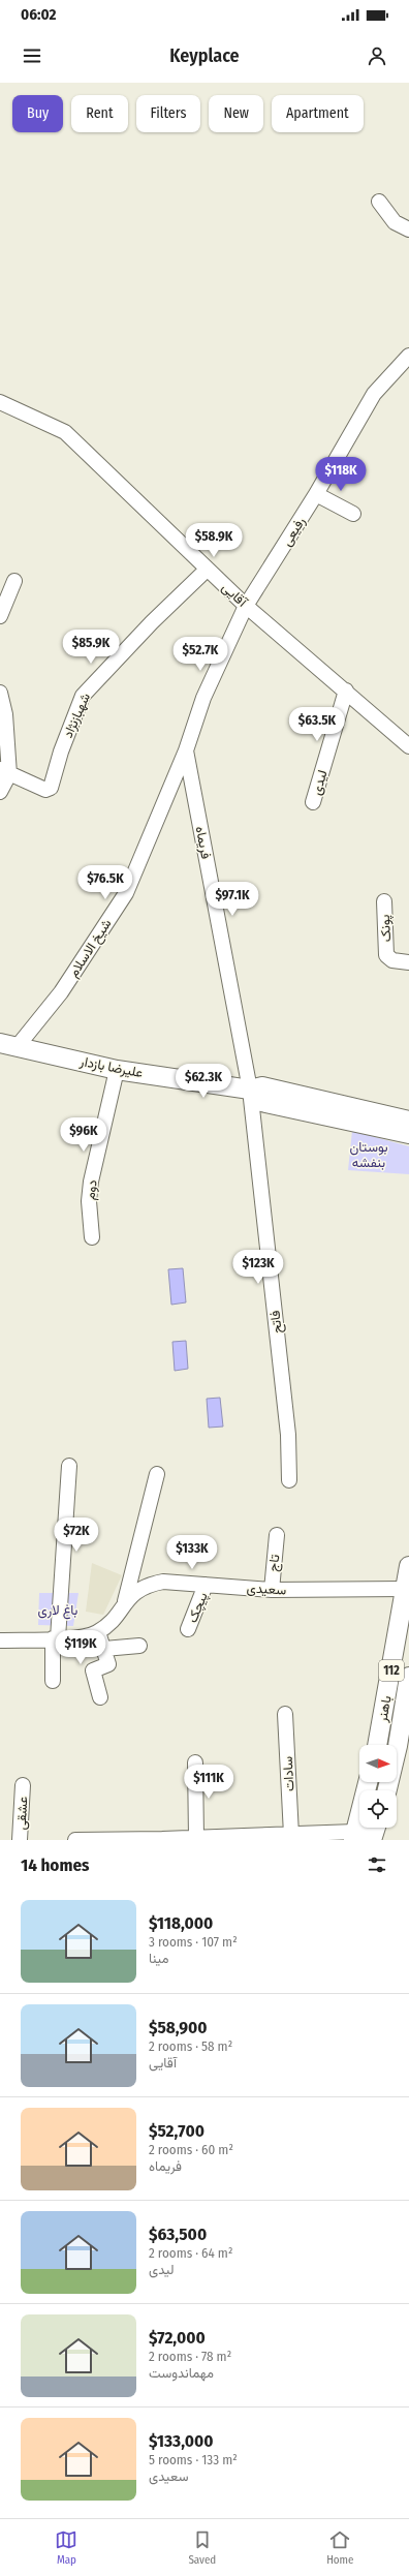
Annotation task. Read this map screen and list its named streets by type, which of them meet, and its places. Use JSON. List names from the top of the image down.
{
  "streets": {
    "main road": ["علیرضا بازدار", "112", "باهنر"],
    "street": [
      "رفیعی",
      "آقایی",
      "شهبازنژاد",
      "لیدی",
      "فریماه",
      "پونک",
      "شیخ الاسلام",
      "دوم",
      "فاتح",
      "تاج",
      "سعیدی",
      "پیچک",
      "سادات",
      "عشقی"
    ]
  },
  "crossings": [
    ["رفیعی", "آقایی"],
    ["رفیعی", "فریماه"],
    ["آقایی", "شهبازنژاد"],
    ["آقایی", "لیدی"],
    ["آقایی", "فریماه"],
    ["فریماه", "شیخ الاسلام"],
    ["فریماه", "علیرضا بازدار"],
    ["فریماه", "فاتح"],
    ["شیخ الاسلام", "علیرضا بازدار"],
    ["علیرضا بازدار", "دوم"],
    ["علیرضا بازدار", "فاتح"],
    ["تاج", "سعیدی"],
    ["سعیدی", "پیچک"],
    ["سعیدی", "باهنر"]
  ],
  "parks": ["بوستان بنفشه", "باغ لاری"],
  "north": "right",
  "page": {
    "status": "06:02",
    "header": "Keyplace",
    "chip": [
      "Buy",
      "Rent",
      "Filters",
      "New",
      "Apartment"
    ],
    "price": [
      "$118K",
      "$58.9K",
      "$85.9K",
      "$52.7K",
      "$63.5K",
      "$76.5K",
      "$97.1K",
      "$62.3K",
      "$96K",
      "$123K",
      "$72K",
      "$133K",
      "$119K",
      "$111K"
    ],
    "heading": "14 homes",
    "list": [
      {
        "name": "$118,000",
        "note": "3 rooms · 107 m² · مینا"
      },
      {
        "name": "$58,900",
        "note": "2 rooms · 58 m² · آقایی"
      },
      {
        "name": "$52,700",
        "note": "2 rooms · 60 m² · فریماه"
      },
      {
        "name": "$63,500",
        "note": "2 rooms · 64 m² · لیدی"
      },
      {
        "name": "$72,000",
        "note": "2 rooms · 78 m² · مهماندوست"
      },
      {
        "name": "$133,000",
        "note": "5 rooms · 133 m² · سعیدی"
      }
    ],
    "tabs": ["Map", "Saved", "Home"]
  }
}
